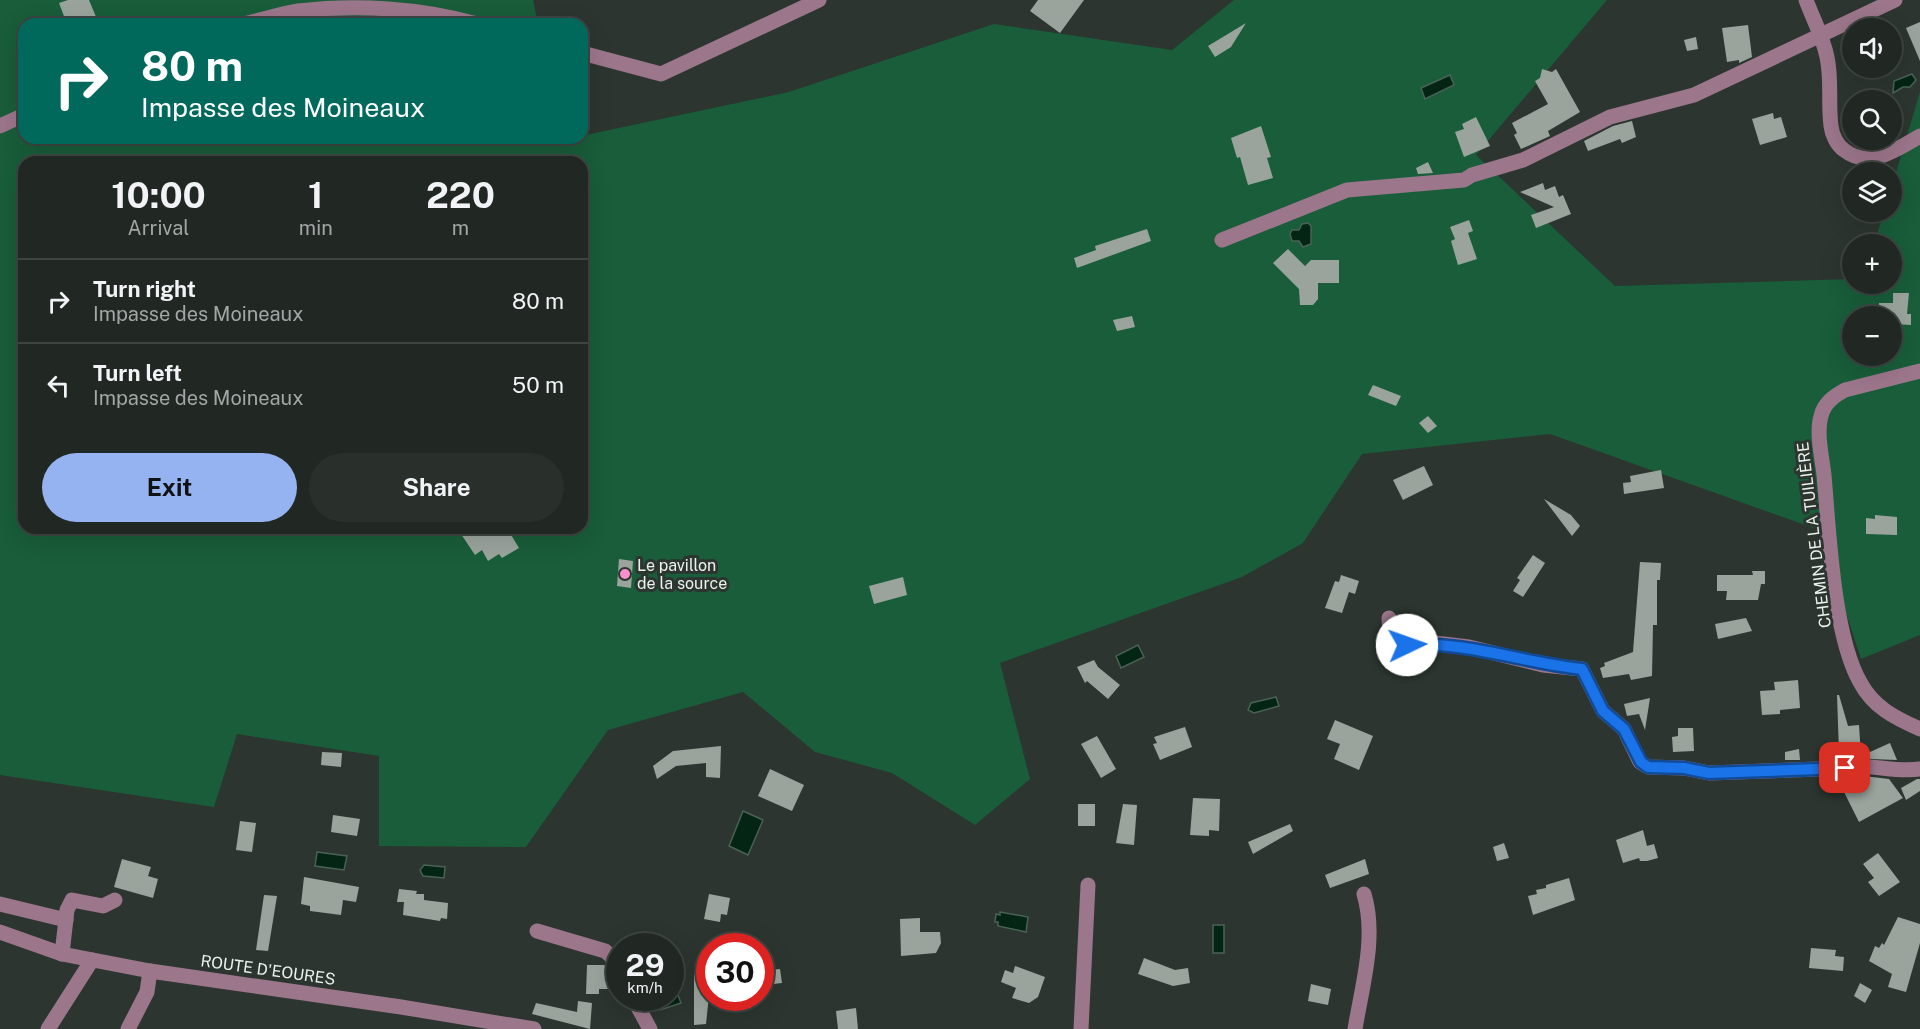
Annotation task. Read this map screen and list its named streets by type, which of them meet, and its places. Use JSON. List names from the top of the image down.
{
  "streets": {
    "street": ["CHEMIN DE LA TUILIÈRE", "ROUTE D'EOURES"]
  },
  "places": ["Le pavillon de la source"],
  "page": {
    "map_buttons": ["+", "−"],
    "turn": ["80 m", "Impasse des Moineaux"],
    "eta": [
      "10:00",
      "Arrival",
      "1",
      "min",
      "220",
      "m"
    ],
    "list": [
      {
        "name": "Turn right",
        "note": "Impasse des Moineaux",
        "value": "80 m"
      },
      {
        "name": "Turn left",
        "note": "Impasse des Moineaux",
        "value": "50 m"
      }
    ],
    "buttons": ["Exit", "Share"],
    "speed": "29 km/h",
    "limit": "30"
  }
}
